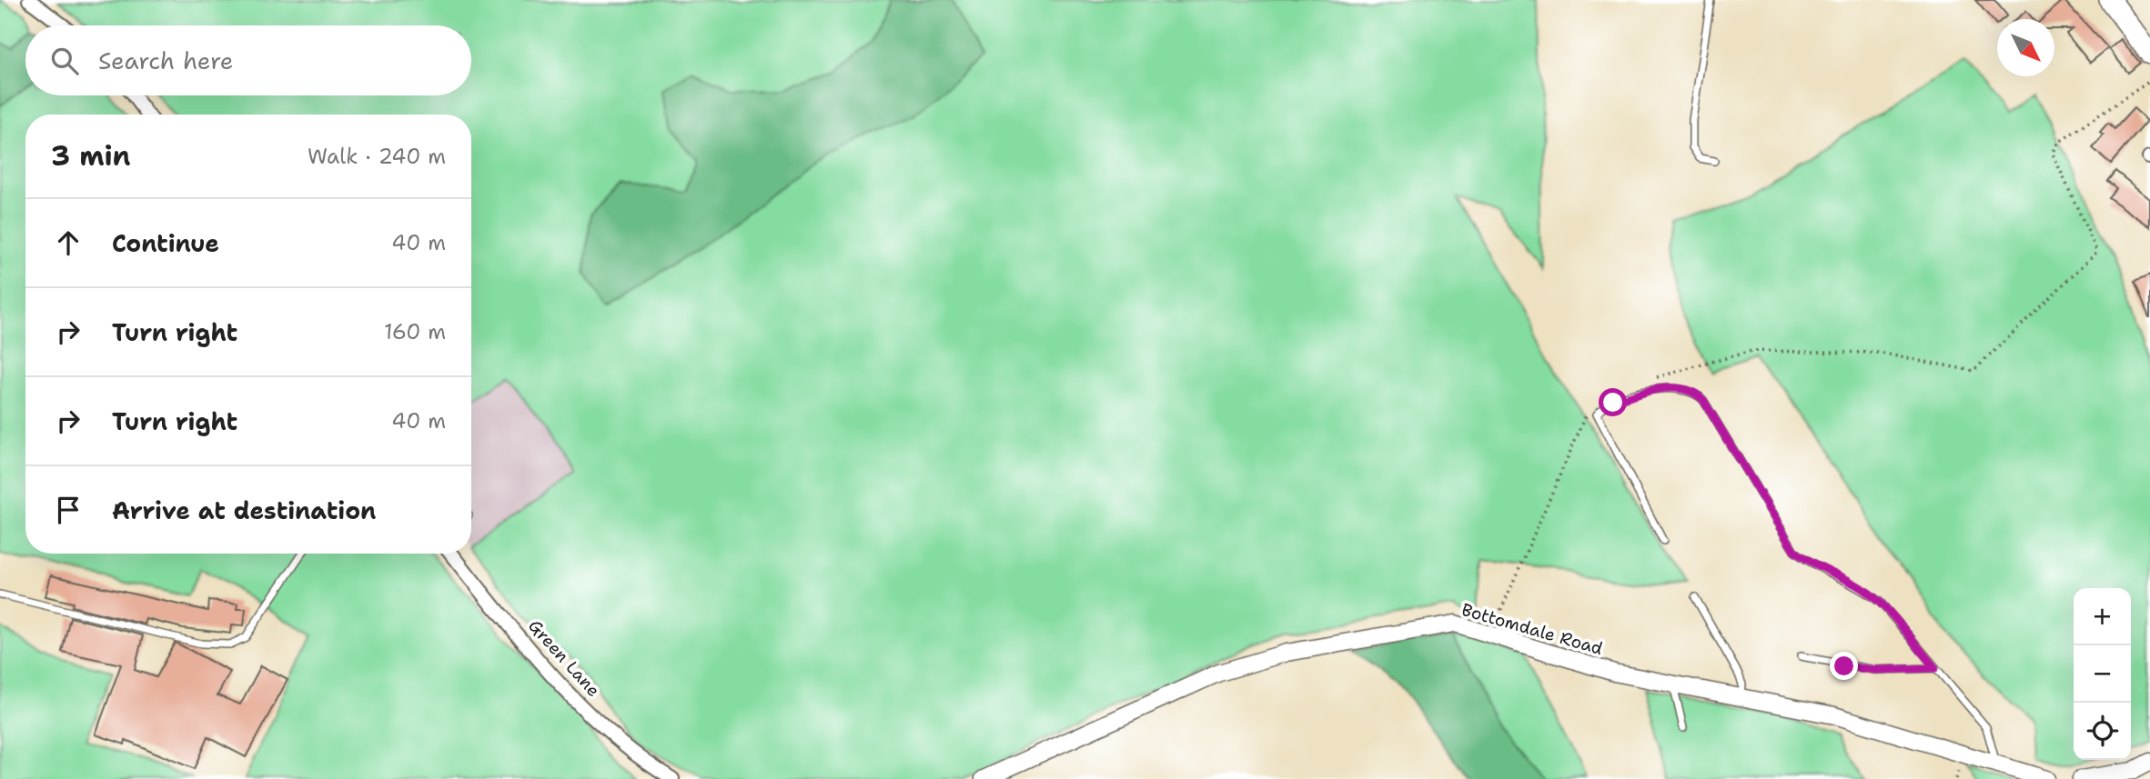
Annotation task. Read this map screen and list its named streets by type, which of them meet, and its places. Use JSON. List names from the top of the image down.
{
  "streets": {
    "street": ["Bottomdale Road", "Green Lane"]
  },
  "north": "bottom right",
  "page": {
    "search": "Search here",
    "heading": ["3 min", "Walk · 240 m"],
    "list": [
      ["Continue", "40 m"],
      ["Turn right", "160 m"],
      ["Turn right", "40 m"],
      "Arrive at destination"
    ],
    "map_buttons": ["+", "−"]
  }
}
